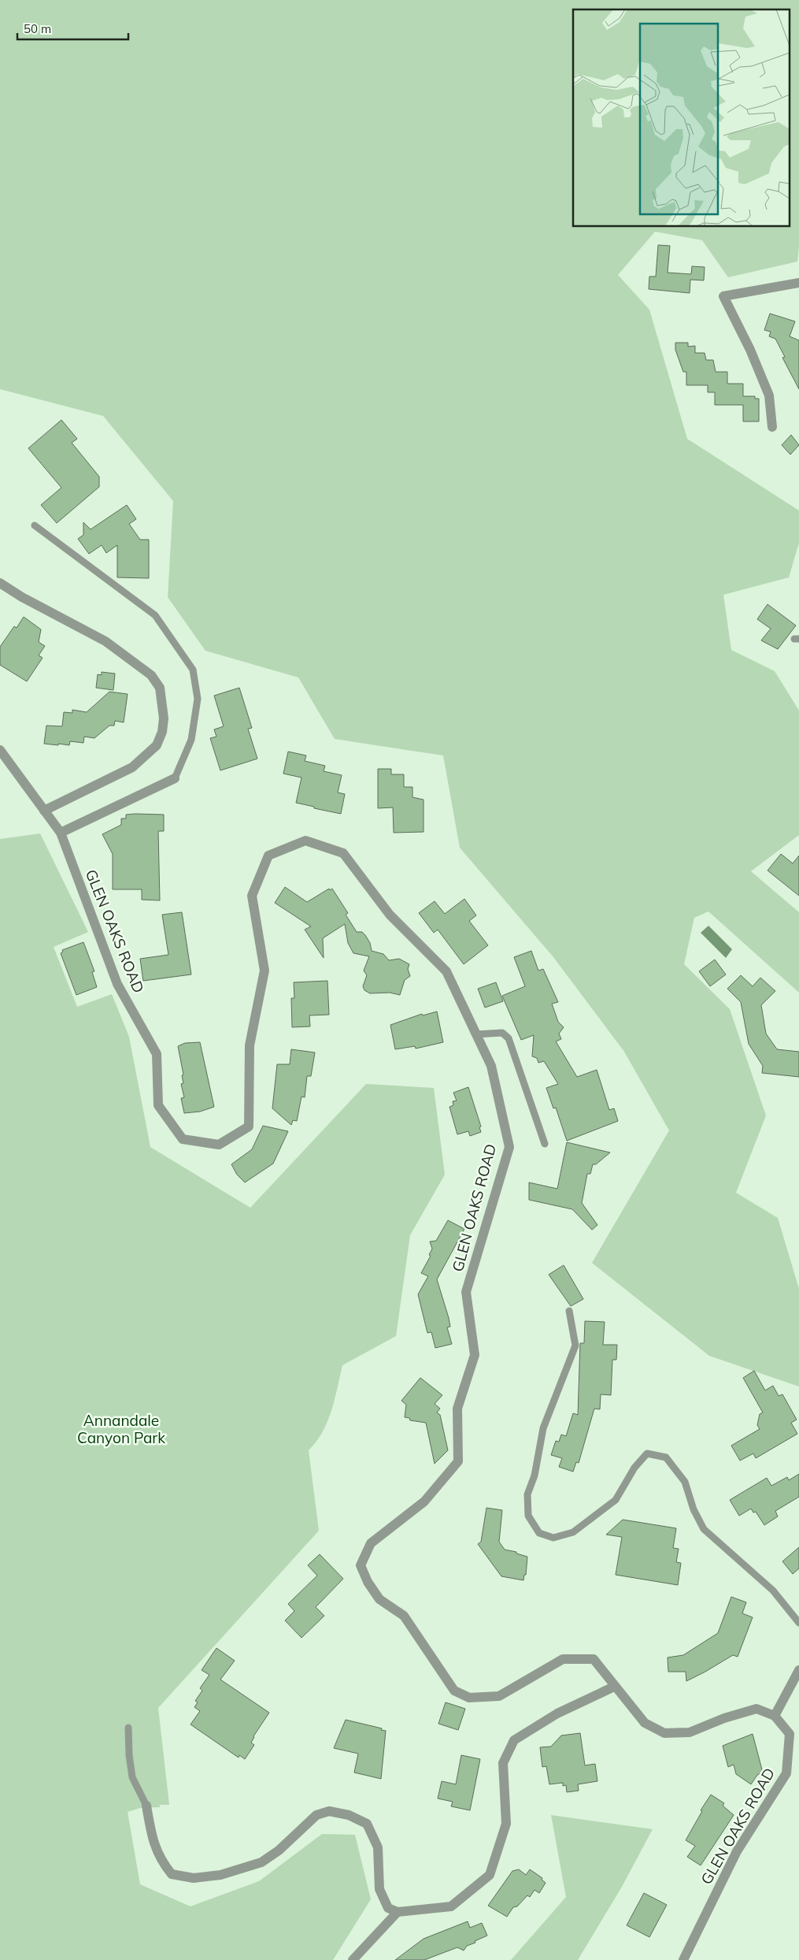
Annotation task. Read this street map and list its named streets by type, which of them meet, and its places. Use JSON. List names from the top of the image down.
{
  "streets": {
    "street": ["GLEN OAKS ROAD"]
  },
  "parks": ["Annandale Canyon Park"],
  "scale_bar": "50 m"
}
